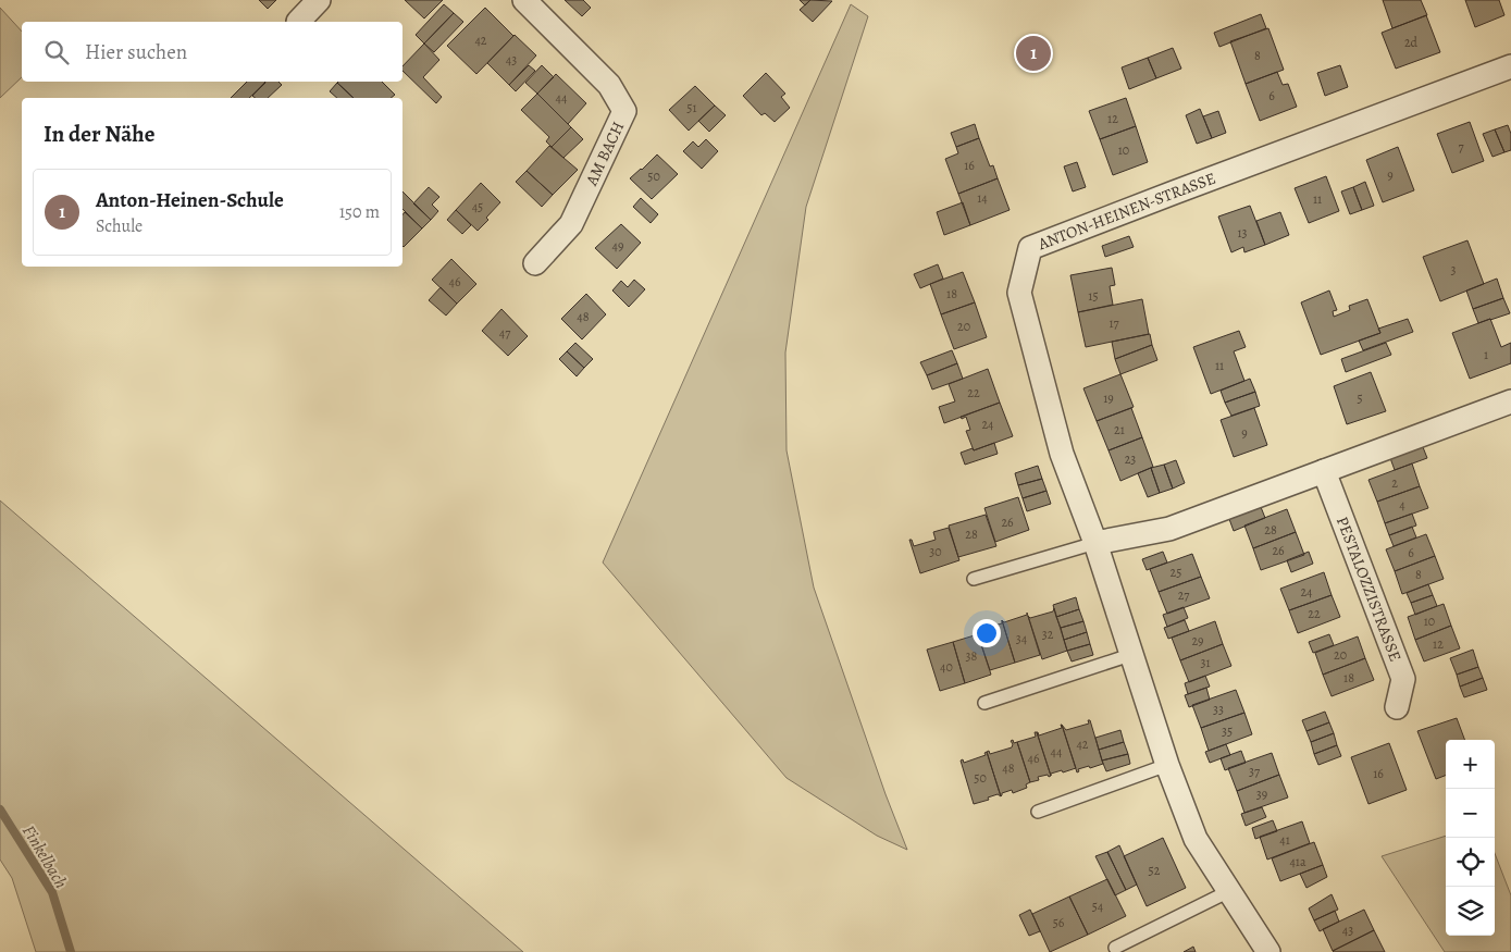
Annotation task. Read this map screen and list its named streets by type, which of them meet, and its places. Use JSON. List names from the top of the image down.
{
  "streets": {
    "street": ["AM BACH", "ANTON-HEINEN-STRASSE", "PESTALOZZISTRASSE"]
  },
  "water": ["Finkelbach"],
  "house_numbers": [
    "42",
    "2d",
    "8",
    "43",
    "6",
    "44",
    "51",
    "12",
    "7",
    "10",
    "16",
    "9",
    "50",
    "14",
    "11",
    "45",
    "13",
    "49",
    "3",
    "46",
    "18",
    "15",
    "48",
    "17",
    "20",
    "47",
    "1",
    "11",
    "22",
    "19",
    "5",
    "24",
    "21",
    "9",
    "23",
    "2",
    "4",
    "26",
    "28",
    "28",
    "26",
    "30",
    "6",
    "25",
    "8",
    "24",
    "27",
    "22",
    "10",
    "32",
    "34",
    "29",
    "12",
    "20",
    "38",
    "31",
    "40",
    "18",
    "33",
    "35",
    "42",
    "44",
    "46",
    "48",
    "37",
    "16",
    "50",
    "39",
    "41",
    "41a",
    "52",
    "54",
    "56",
    "43"
  ],
  "page": {
    "search": "Hier suchen",
    "pins": "1",
    "heading": "In der Nähe",
    "list": [
      {
        "mark": "1",
        "name": "Anton-Heinen-Schule",
        "note": "Schule",
        "value": "150 m"
      }
    ],
    "map_buttons": ["+", "−"]
  }
}
